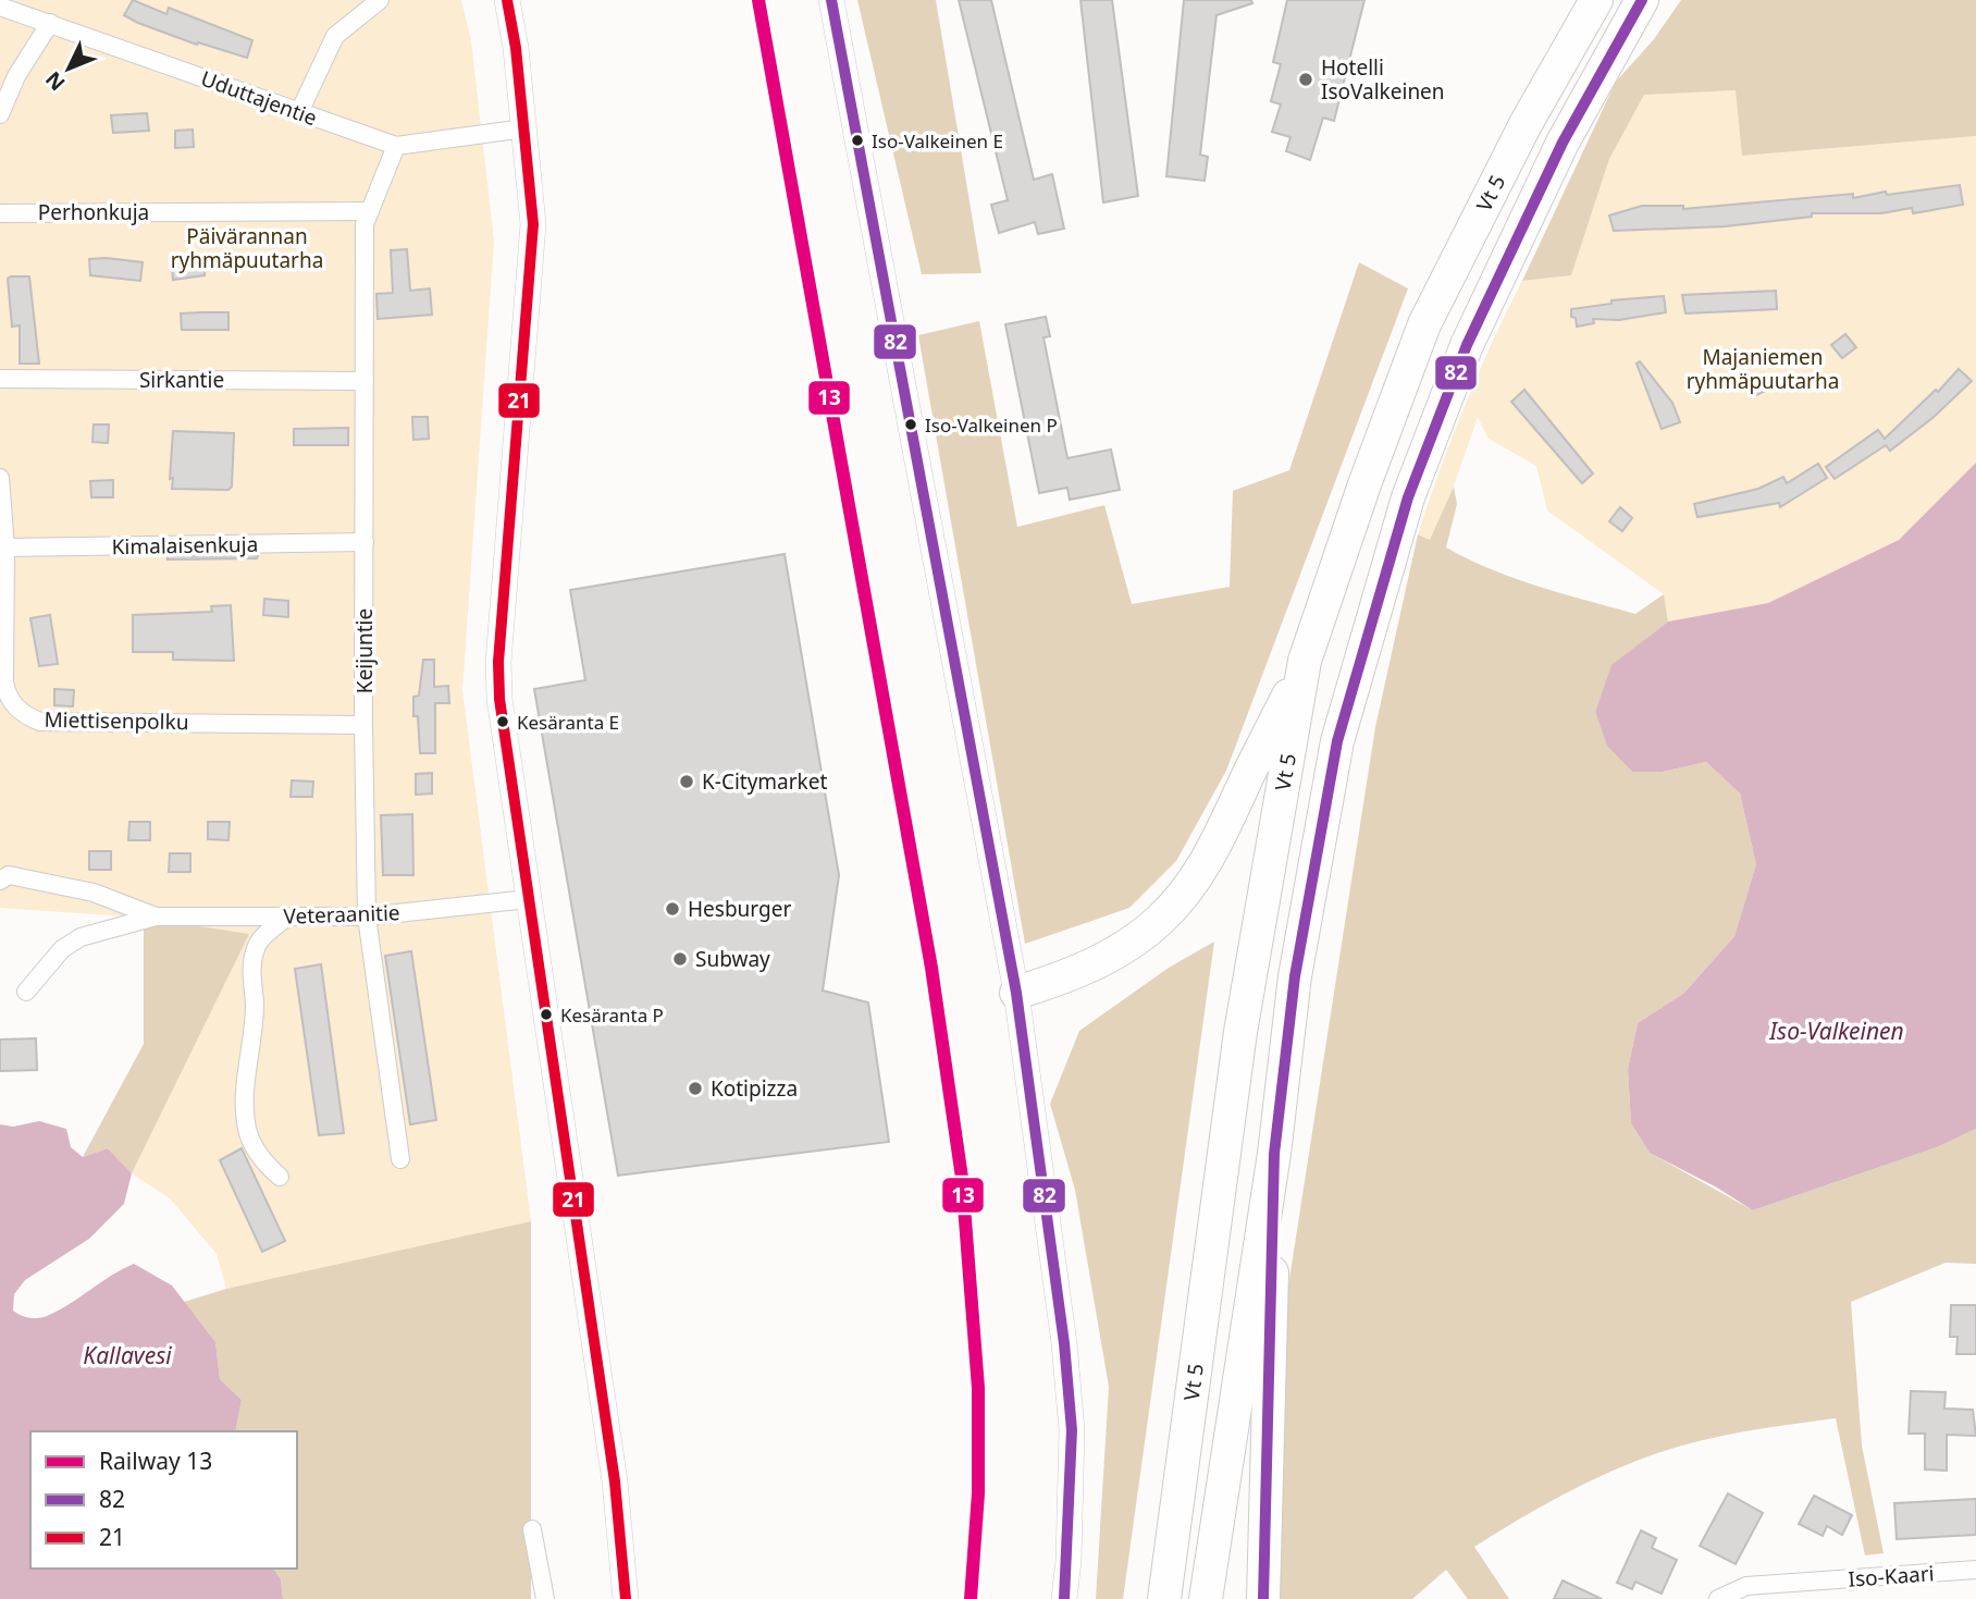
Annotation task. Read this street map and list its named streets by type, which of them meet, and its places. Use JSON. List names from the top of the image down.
{
  "streets": {
    "highway": ["Vt 5"],
    "street": [
      "Uduttajentie",
      "Perhonkuja",
      "Sirkantie",
      "Kimalaisenkuja",
      "Keijuntie",
      "Miettisenpolku",
      "Veteraanitie",
      "Iso-Kaari"
    ]
  },
  "crossings": [
    ["Uduttajentie", "Keijuntie"],
    ["Perhonkuja", "Keijuntie"],
    ["Sirkantie", "Keijuntie"],
    ["Kimalaisenkuja", "Keijuntie"],
    ["Kimalaisenkuja", "Miettisenpolku"],
    ["Keijuntie", "Miettisenpolku"],
    ["Keijuntie", "Veteraanitie"]
  ],
  "water": ["Iso-Valkeinen", "Kallavesi"],
  "parks": ["Päivärannan ryhmäpuutarha", "Majaniemen ryhmäpuutarha"],
  "places": [
    "Hotelli IsoValkeinen",
    "Iso-Valkeinen E",
    "Iso-Valkeinen P",
    "Kesäranta E",
    "K-Citymarket",
    "Hesburger",
    "Subway",
    "Kesäranta P",
    "Kotipizza"
  ],
  "lines": ["rail line 13", "transit line 82", "transit line 21"],
  "legend": ["Railway 13", "82", "21"],
  "north": "bottom left"
}
